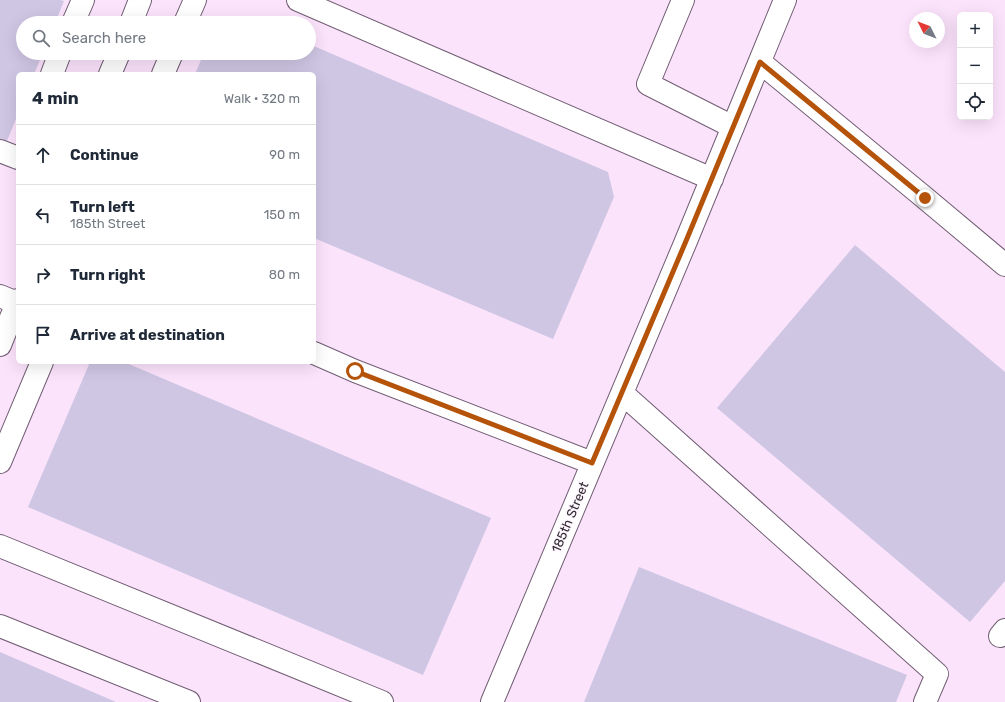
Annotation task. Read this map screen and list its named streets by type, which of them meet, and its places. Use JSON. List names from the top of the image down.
{
  "streets": {
    "street": ["185th Street"]
  },
  "north": "top left",
  "page": {
    "map_buttons": ["+", "−"],
    "search": "Search here",
    "heading": ["4 min", "Walk · 320 m"],
    "list": [
      ["Continue", "90 m"],
      ["Turn left", "185th Street", "150 m"],
      ["Turn right", "80 m"],
      "Arrive at destination"
    ]
  }
}
